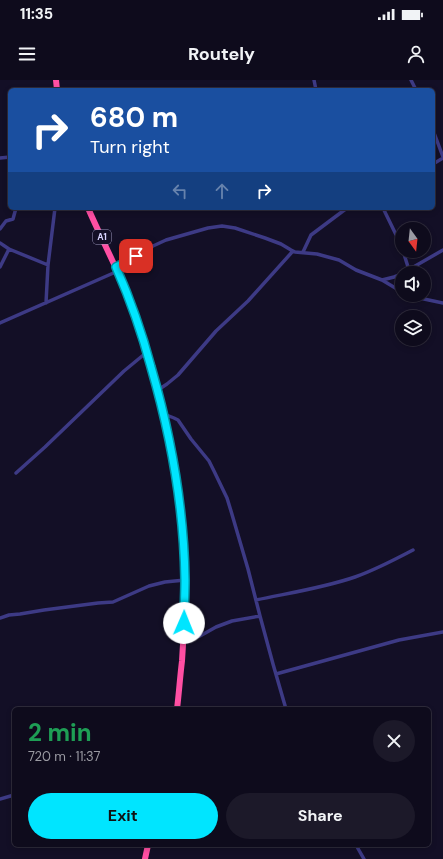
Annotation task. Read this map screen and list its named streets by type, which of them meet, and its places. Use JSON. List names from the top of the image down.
{
  "streets": {
    "highway": ["A1"]
  },
  "north": "bottom",
  "page": {
    "status": "11:35",
    "header": "Routely",
    "turn": ["680 m", "Turn right"],
    "heading": ["2 min", "720 m · 11:37"],
    "buttons": ["Exit", "Share"]
  }
}
